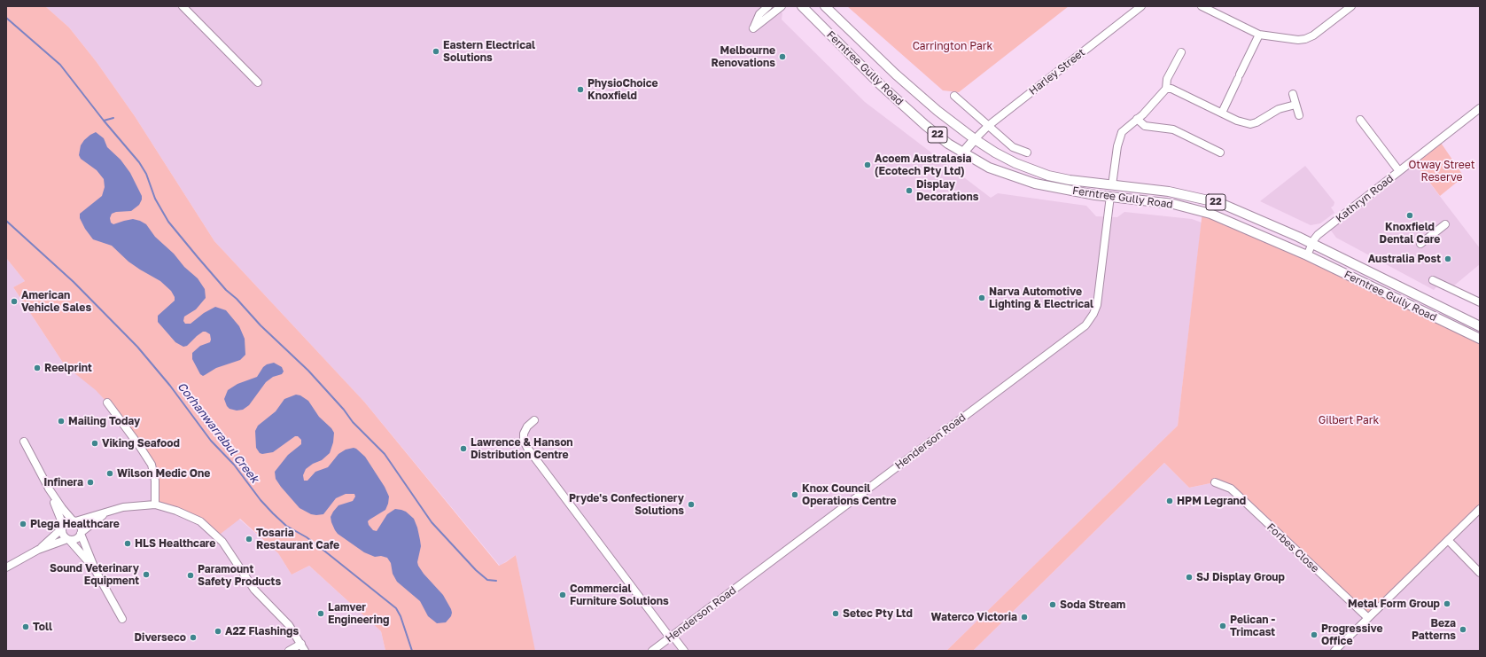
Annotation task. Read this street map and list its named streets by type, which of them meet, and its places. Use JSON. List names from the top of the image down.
{
  "streets": {
    "main road": ["Ferntree Gully Road", "22"],
    "street": [
      "Harley Street",
      "Kathryn Road",
      "Henderson Road",
      "Forbes Close"
    ]
  },
  "crossings": [
    ["Ferntree Gully Road", "Harley Street"],
    ["Ferntree Gully Road", "Kathryn Road"],
    ["Ferntree Gully Road", "Henderson Road"]
  ],
  "water": ["Corhanwarrabul Creek"],
  "parks": ["Carrington Park", "Otway Street Reserve", "Gilbert Park"],
  "places": [
    "Eastern Electrical Solutions",
    "Melbourne Renovations",
    "PhysioChoice Knoxfield",
    "Acoem Australasia (Ecotech Pty Ltd)",
    "Display Decorations",
    "Knoxfield Dental Care",
    "Australia Post",
    "Narva Automotive Lighting & Electrical",
    "American Vehicle Sales",
    "Reelprint",
    "Mailing Today",
    "Viking Seafood",
    "Lawrence & Hanson Distribution Centre",
    "Wilson Medic One",
    "Infinera",
    "Knox Council Operations Centre",
    "HPM Legrand",
    "Pryde's Confectionery Solutions",
    "Plega Healthcare",
    "Tosaria Restaurant Cafe",
    "HLS Healthcare",
    "Sound Veterinary Equipment",
    "Paramount Safety Products",
    "SJ Display Group",
    "Commercial Furniture Solutions",
    "Metal Form Group",
    "Soda Stream",
    "Lamver Engineering",
    "Setec Pty Ltd",
    "Waterco Victoria",
    "Pelican - Trimcast",
    "Toll",
    "Beza Patterns",
    "A2Z Flashings",
    "Progressive Office",
    "Diverseco"
  ]
}
